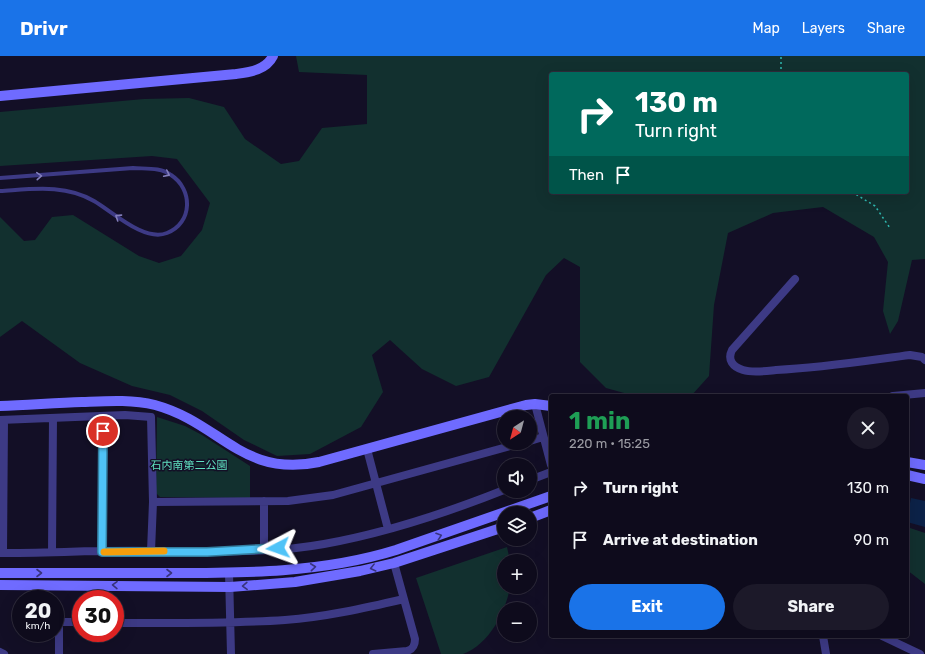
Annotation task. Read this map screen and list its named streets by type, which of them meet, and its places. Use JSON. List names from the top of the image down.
{
  "parks": ["石内南第二公園"],
  "north": "bottom left",
  "page": {
    "header": "Drivr",
    "nav": ["Map", "Layers", "Share"],
    "turn": ["130 m", "Turn right"],
    "then": "Then",
    "heading": ["1 min", "220 m · 15:25"],
    "map_buttons": ["+", "−"],
    "list": [
      {
        "name": "Turn right",
        "value": "130 m"
      },
      {
        "name": "Arrive at destination",
        "value": "90 m"
      }
    ],
    "buttons": ["Exit", "Share"],
    "speed": "20 km/h",
    "limit": "30"
  }
}
